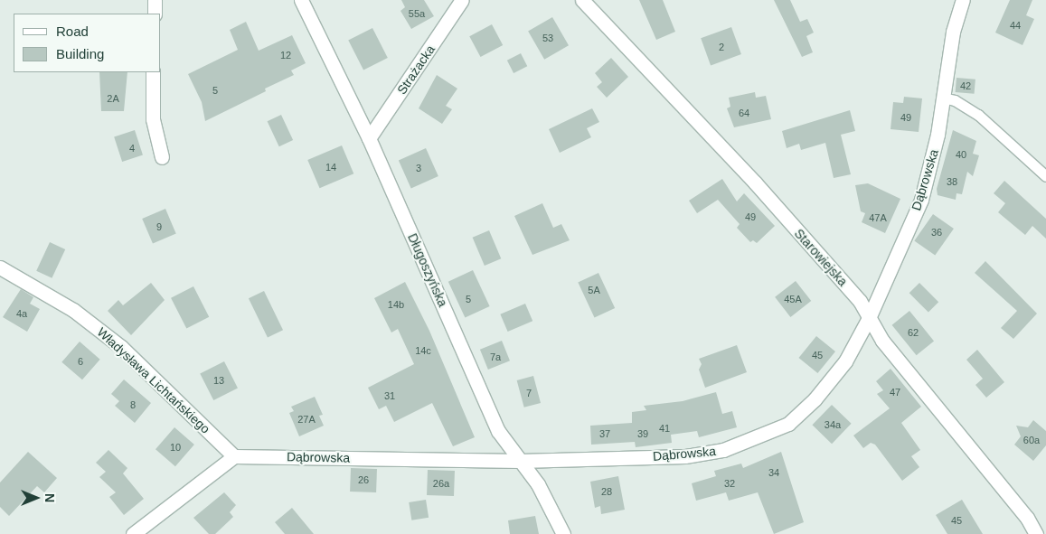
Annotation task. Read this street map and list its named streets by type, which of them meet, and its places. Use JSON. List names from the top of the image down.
{
  "streets": {
    "street": [
      "Strażacka",
      "Dąbrowska",
      "Starowiejska",
      "Długoszyńska",
      "Władysława Lichtańskiego"
    ]
  },
  "crossings": [
    ["Strażacka", "Długoszyńska"],
    ["Dąbrowska", "Starowiejska"],
    ["Dąbrowska", "Długoszyńska"],
    ["Dąbrowska", "Władysława Lichtańskiego"]
  ],
  "house_numbers": [
    "55a",
    "44",
    "53",
    "2",
    "12",
    "42",
    "5",
    "2A",
    "64",
    "49",
    "4",
    "40",
    "14",
    "3",
    "38",
    "49",
    "47A",
    "9",
    "36",
    "5A",
    "5",
    "45A",
    "14b",
    "4a",
    "62",
    "14c",
    "45",
    "7a",
    "6",
    "13",
    "47",
    "7",
    "31",
    "8",
    "27A",
    "34a",
    "41",
    "37",
    "39",
    "60a",
    "10",
    "34",
    "26",
    "26a",
    "32",
    "28",
    "45"
  ],
  "legend": ["Road", "Building"],
  "north": "right"
}
